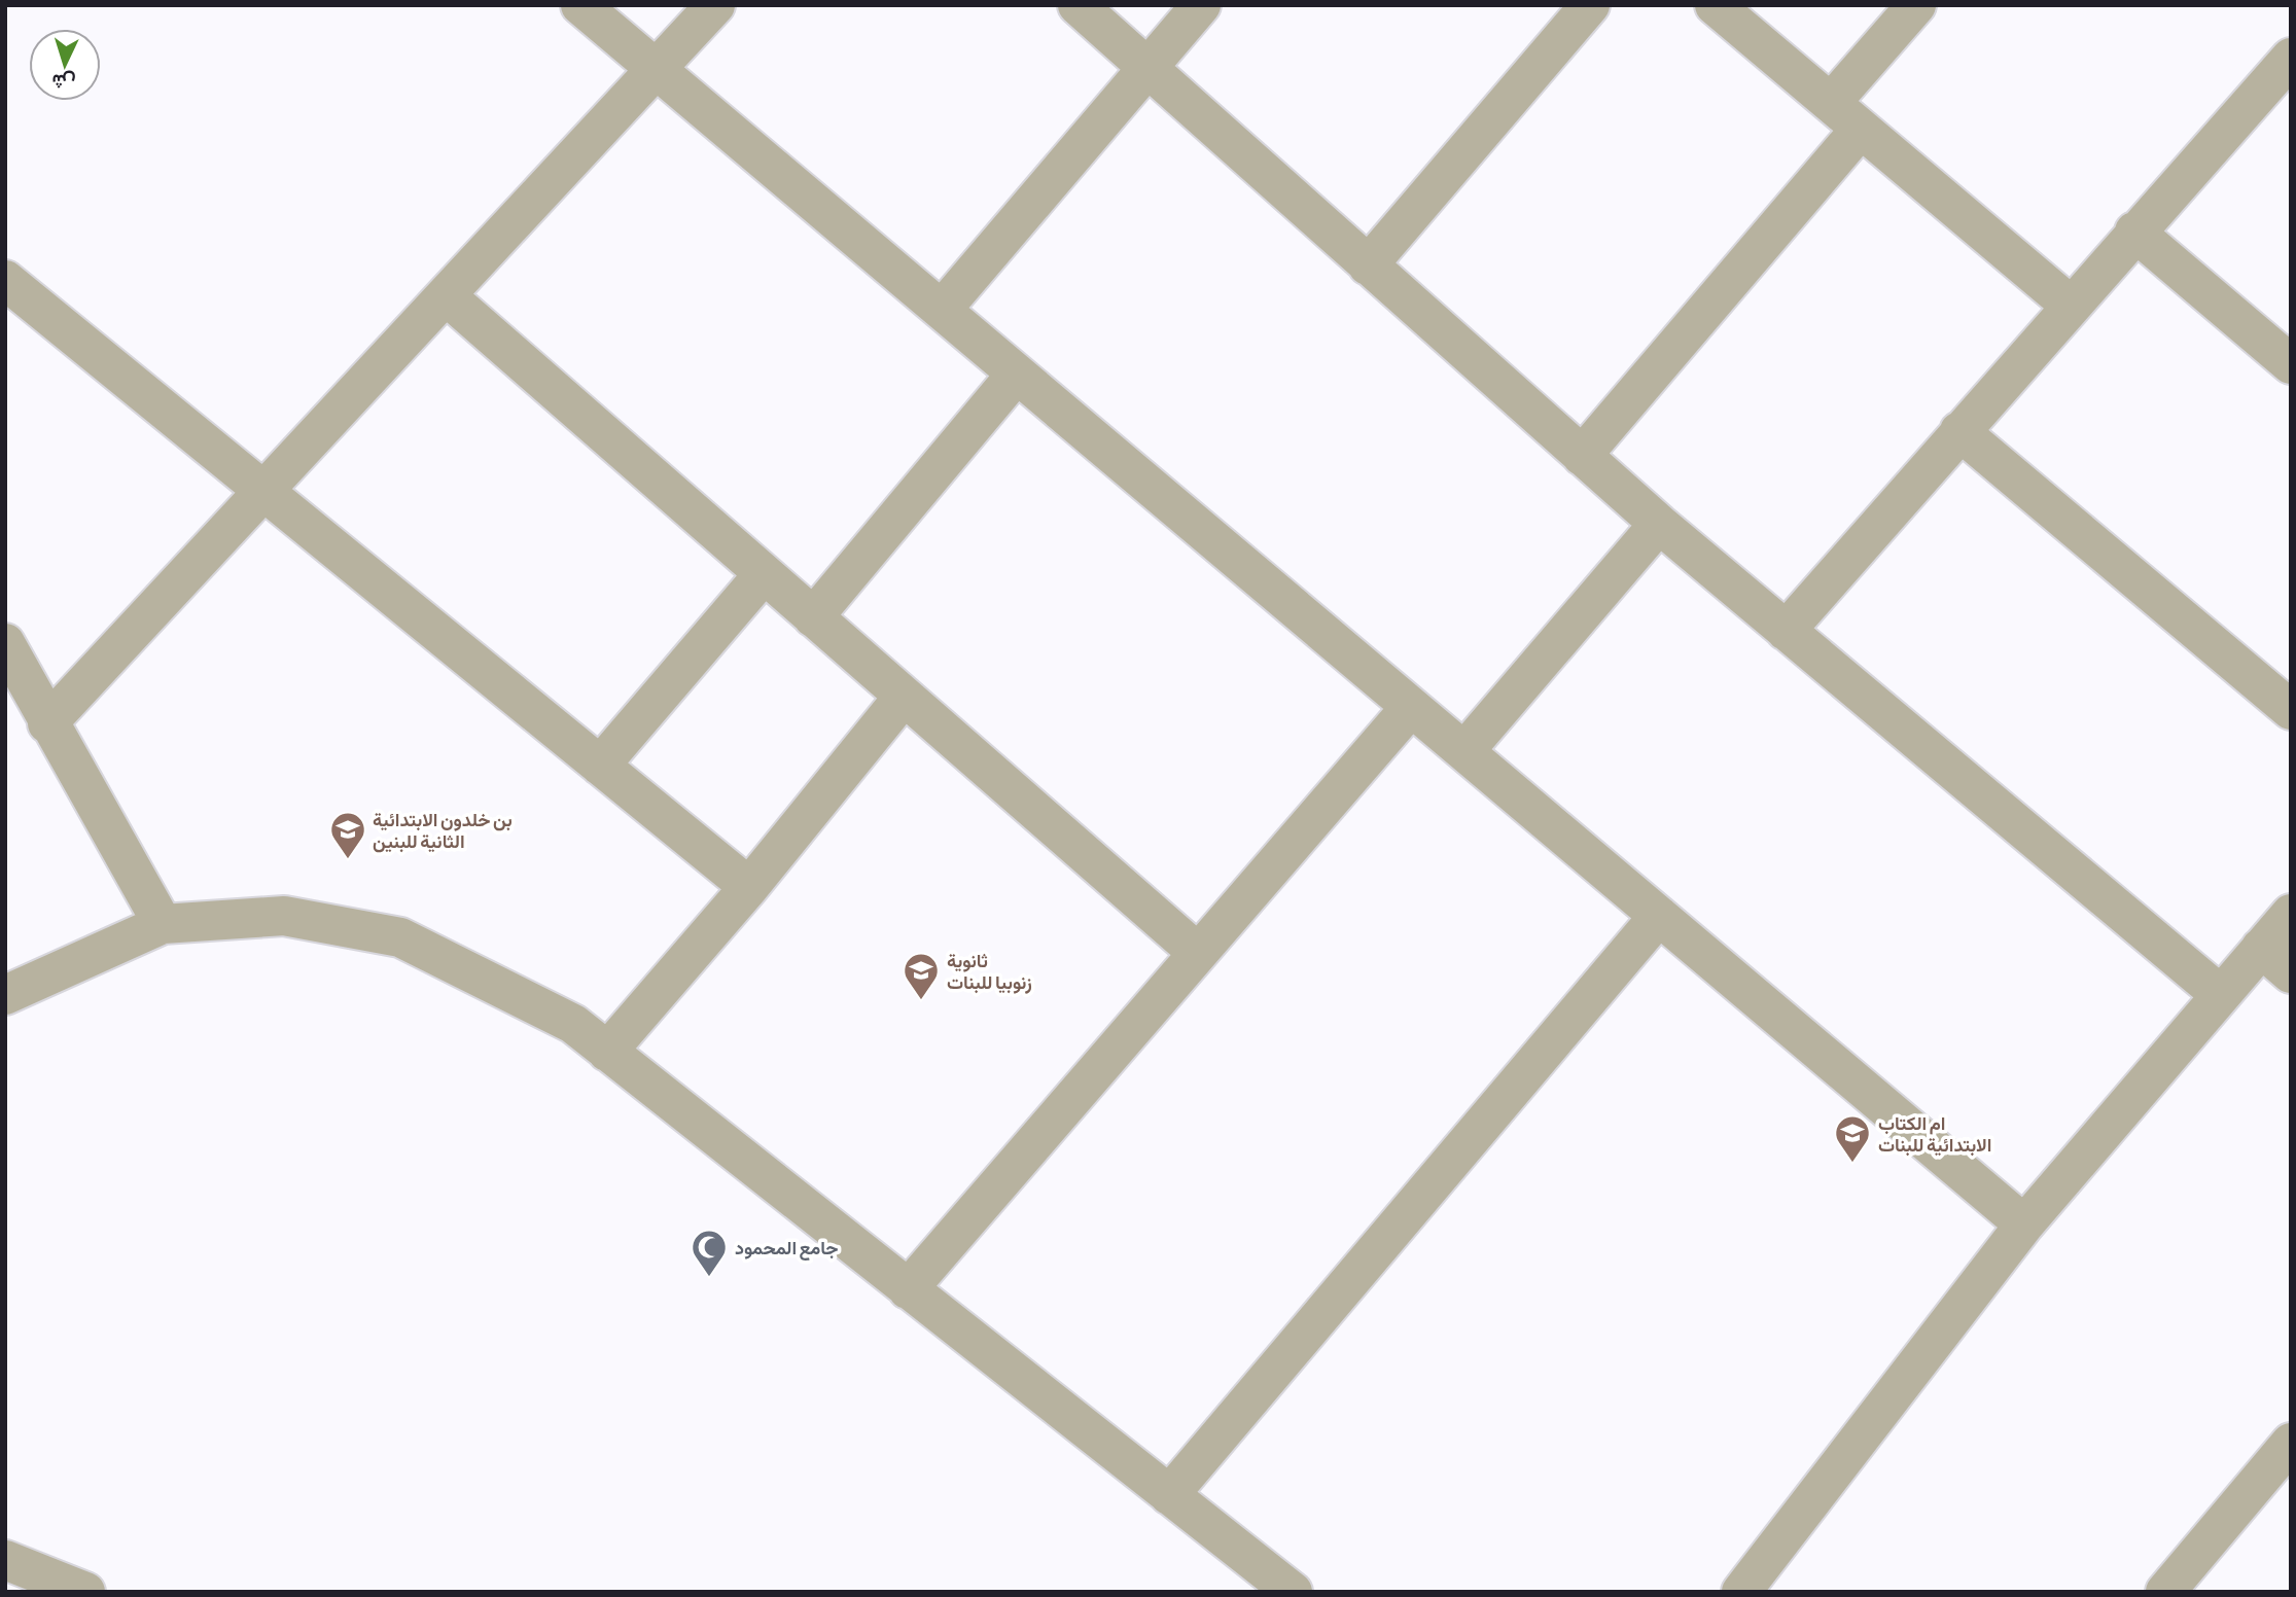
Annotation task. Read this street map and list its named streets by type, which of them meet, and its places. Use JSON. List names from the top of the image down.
{
  "places": {
    "school or university": ["بن خلدون الابتدائية الثانية للبنين", "ثانوية زنوبيا للبنات", "ام الكتاب الابتدائية للبنات"],
    "mosque": ["جامع المحمود"]
  },
  "north": "bottom"
}
